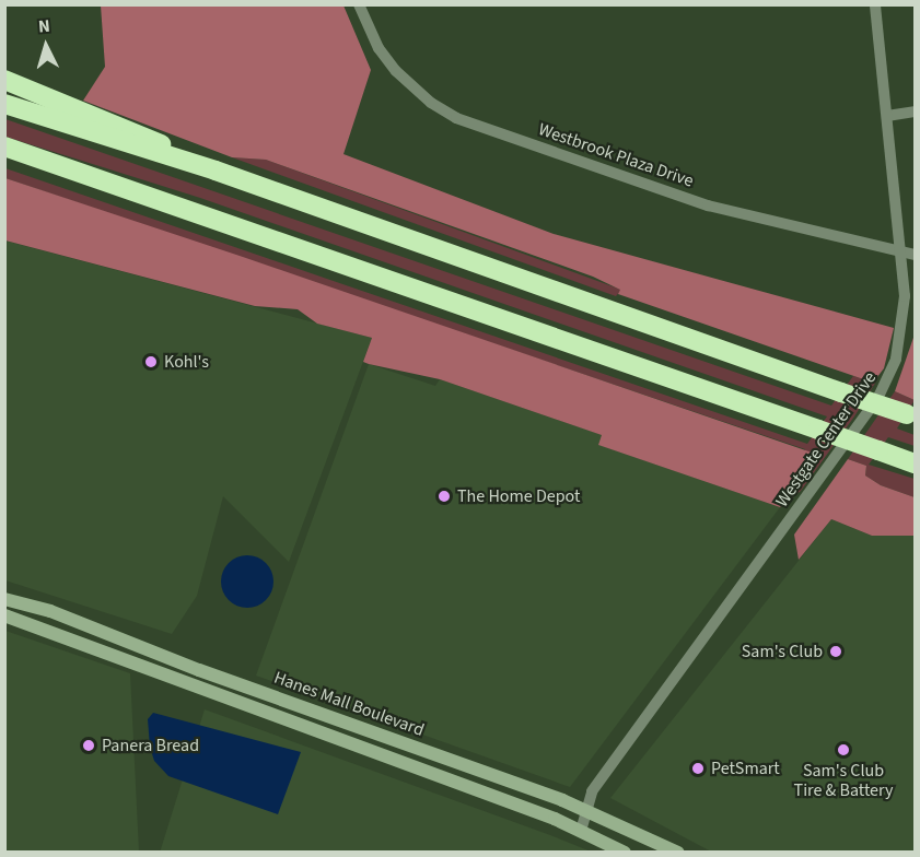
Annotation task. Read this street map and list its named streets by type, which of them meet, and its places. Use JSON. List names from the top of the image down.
{
  "streets": {
    "main road": ["Hanes Mall Boulevard"],
    "street": ["Westbrook Plaza Drive", "Westgate Center Drive"]
  },
  "crossings": [
    ["Westbrook Plaza Drive", "Westgate Center Drive"],
    ["Westgate Center Drive", "Hanes Mall Boulevard"]
  ],
  "places": [
    "Kohl's",
    "The Home Depot",
    "Sam's Club",
    "Panera Bread",
    "Sam's Club Tire & Battery",
    "PetSmart"
  ],
  "north": "top"
}
